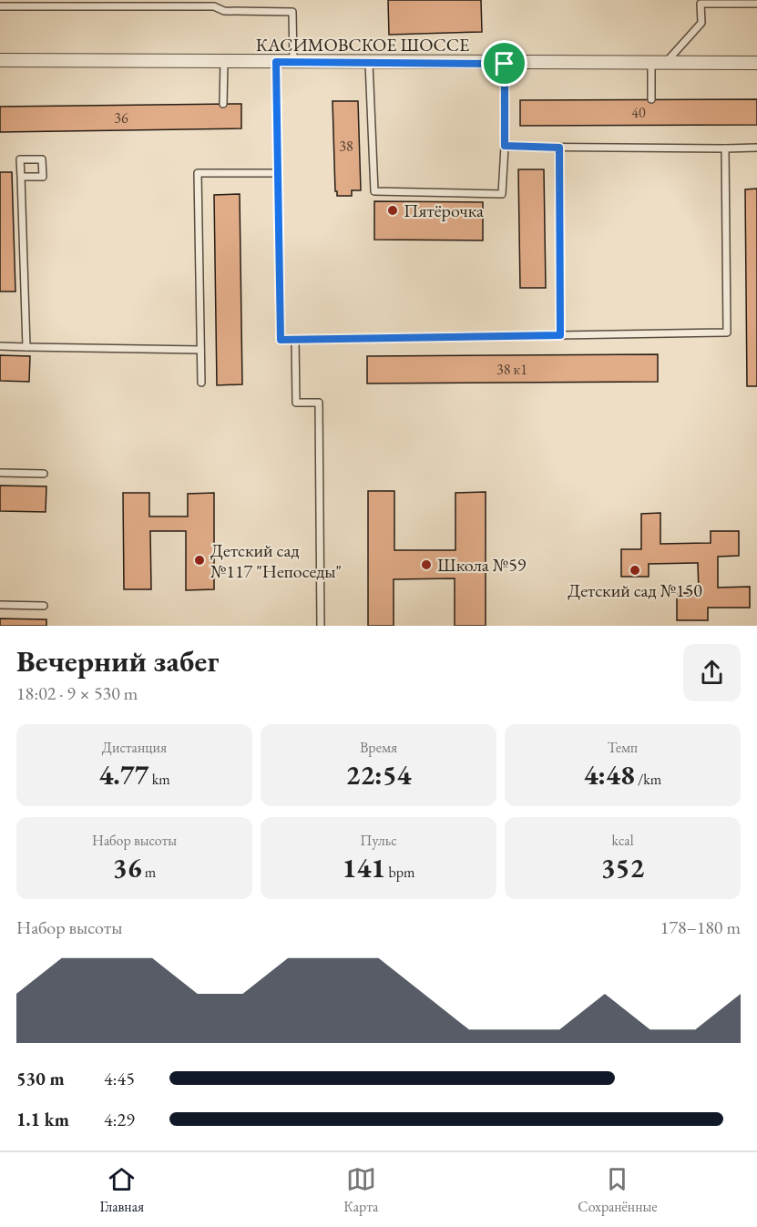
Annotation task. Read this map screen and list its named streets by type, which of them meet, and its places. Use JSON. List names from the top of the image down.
{
  "streets": {
    "street": ["КАСИМОВСКОЕ ШОССЕ"]
  },
  "places": [
    "Пятёрочка",
    "Детский сад №117 \"Непоседы\"",
    "Школа №59",
    "Детский сад №150"
  ],
  "house_numbers": [
    "40",
    "36",
    "38",
    "38 к1"
  ],
  "page": {
    "heading": ["Вечерний забег", "18:02 · 9 × 530 m"],
    "stats": [
      ["Дистанция", "4.77 km"],
      ["Время", "22:54"],
      ["Темп", "4:48 /km"],
      ["Набор высоты", "36 m"],
      ["Пульс", "141 bpm"],
      ["kcal", "352"]
    ],
    "chart": ["Набор высоты", "178–180 m"],
    "list": [
      {
        "name": "530 m",
        "note": "4:45"
      },
      {
        "name": "1.1 km",
        "note": "4:29"
      }
    ],
    "tabs": ["Главная", "Карта", "Сохранённые"]
  }
}
